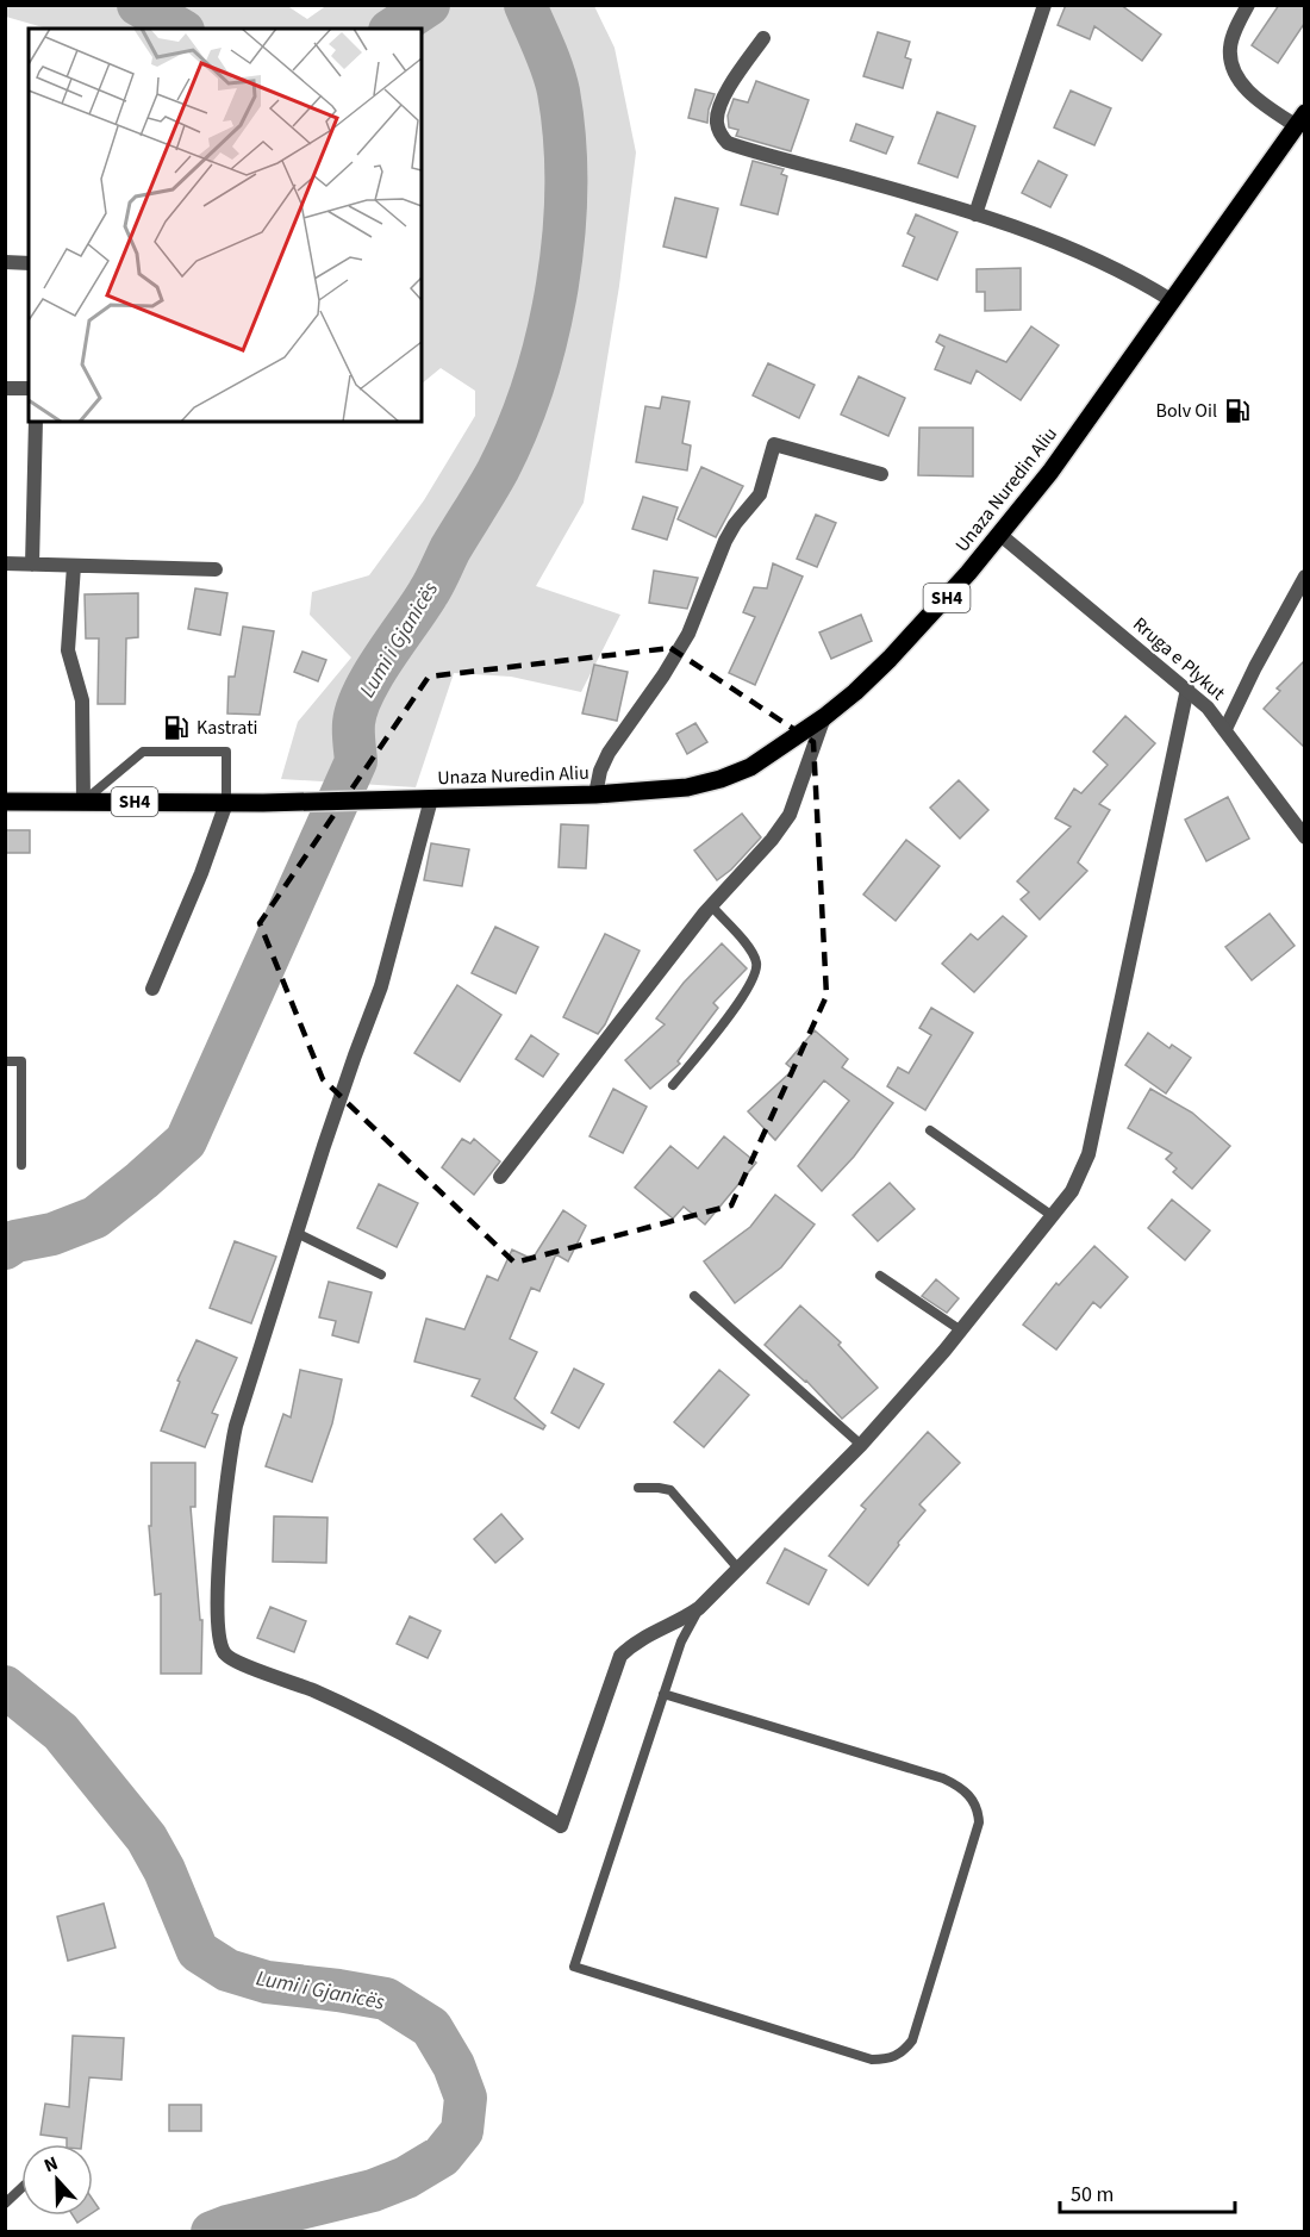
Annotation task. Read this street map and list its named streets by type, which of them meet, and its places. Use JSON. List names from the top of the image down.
{
  "streets": {
    "main road": ["Unaza Nuredin Aliu", "SH4"],
    "street": ["Rruga e Plykut"]
  },
  "crossings": [
    ["Unaza Nuredin Aliu", "Rruga e Plykut"]
  ],
  "water": ["Lumi i Gjanicës"],
  "places": {
    "fuel station": ["Bolv Oil", "Kastrati"]
  },
  "scale_bar": "50 m",
  "north": "top"
}
